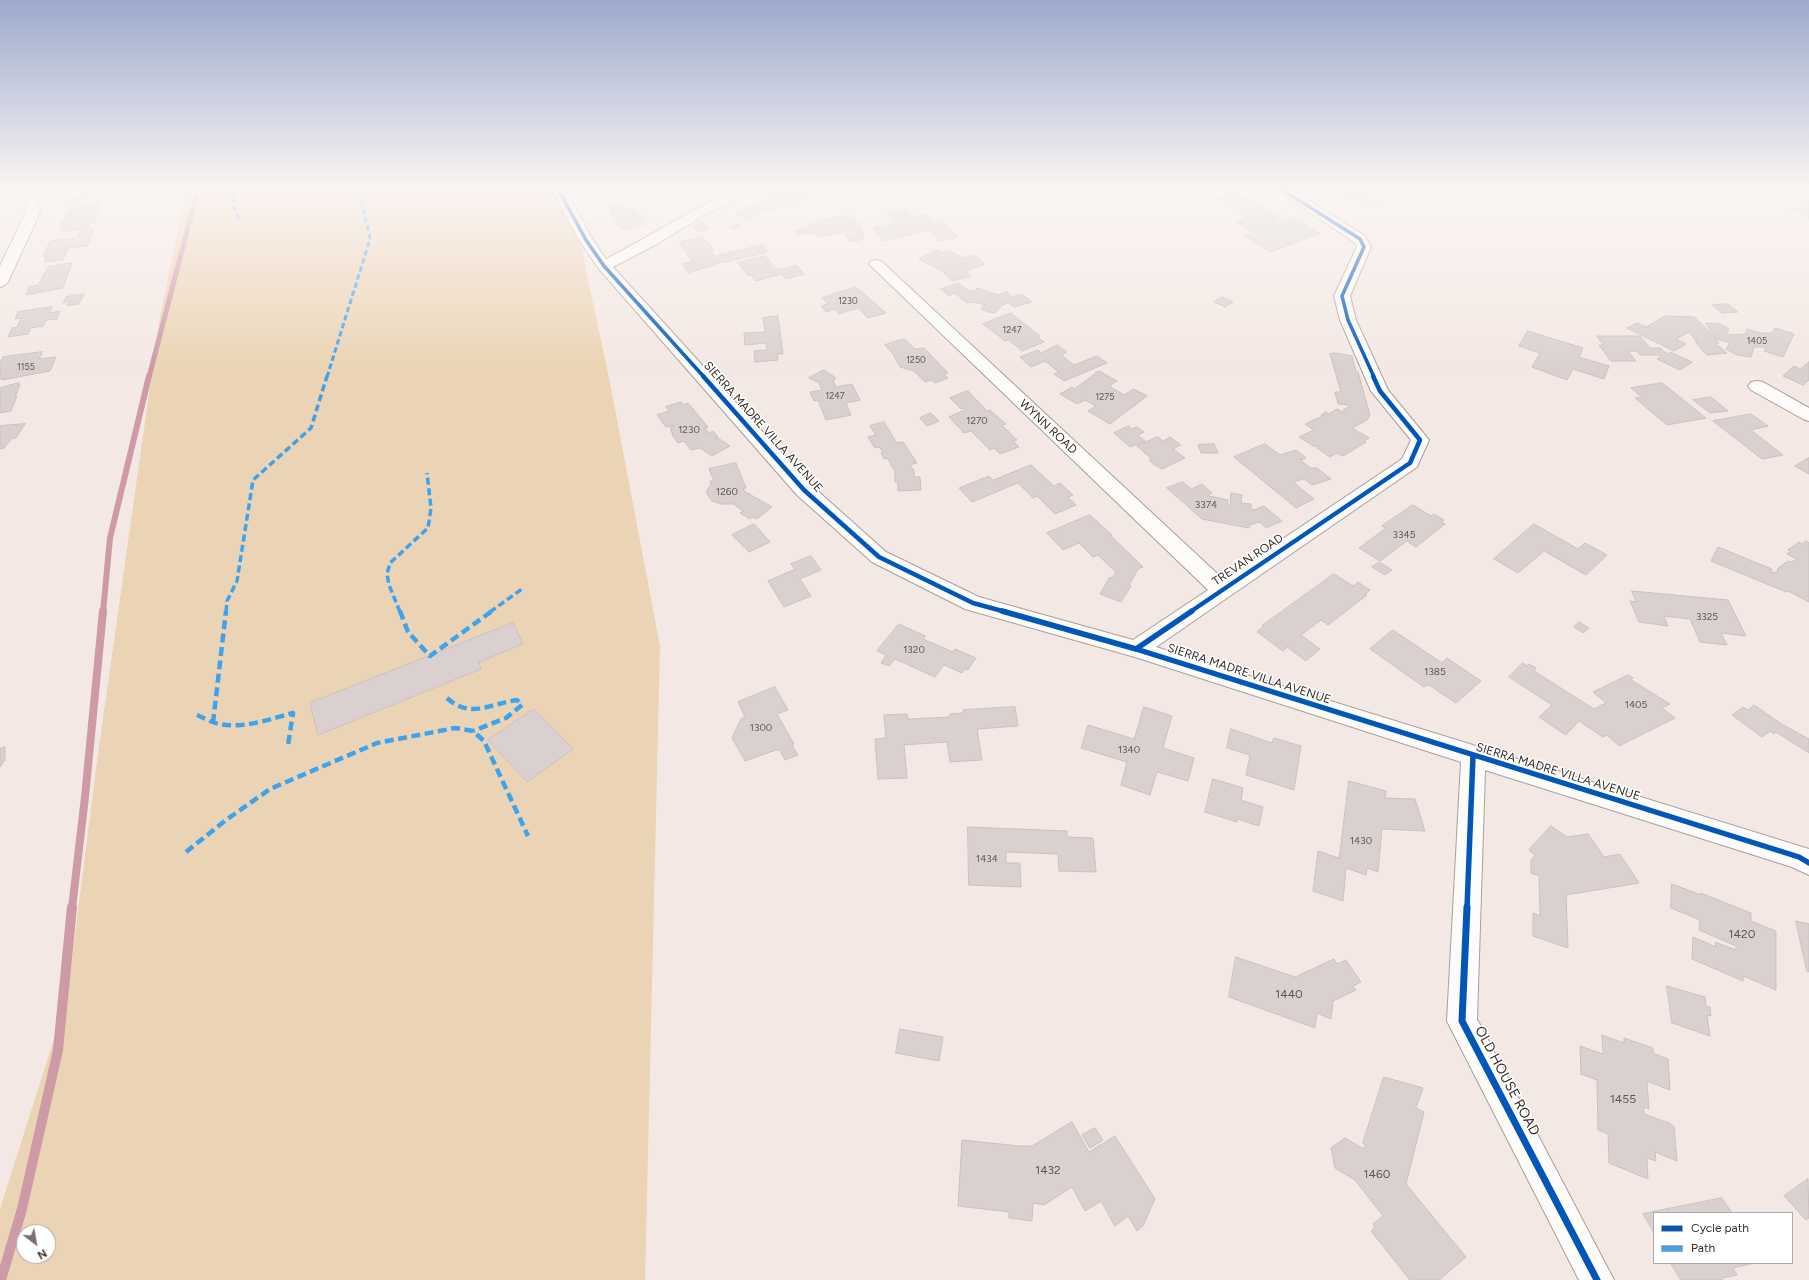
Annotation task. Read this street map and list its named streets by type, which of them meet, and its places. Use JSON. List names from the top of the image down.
{
  "streets": {
    "street": [
      "SIERRA MADRE VILLA AVENUE",
      "WYNN ROAD",
      "TREVAN ROAD",
      "OLD HOUSE ROAD"
    ]
  },
  "crossings": [
    ["SIERRA MADRE VILLA AVENUE", "TREVAN ROAD"],
    ["SIERRA MADRE VILLA AVENUE", "OLD HOUSE ROAD"],
    ["WYNN ROAD", "TREVAN ROAD"]
  ],
  "house_numbers": [
    "1230",
    "1247",
    "1405",
    "1250",
    "1155",
    "1247",
    "1275",
    "1270",
    "1230",
    "1260",
    "3374",
    "3345",
    "3325",
    "1320",
    "1385",
    "1405",
    "1300",
    "1340",
    "1430",
    "1434",
    "1420",
    "1440",
    "1455",
    "1432",
    "1460"
  ],
  "legend": ["Cycle path", "Path"],
  "north": "bottom right"
}
